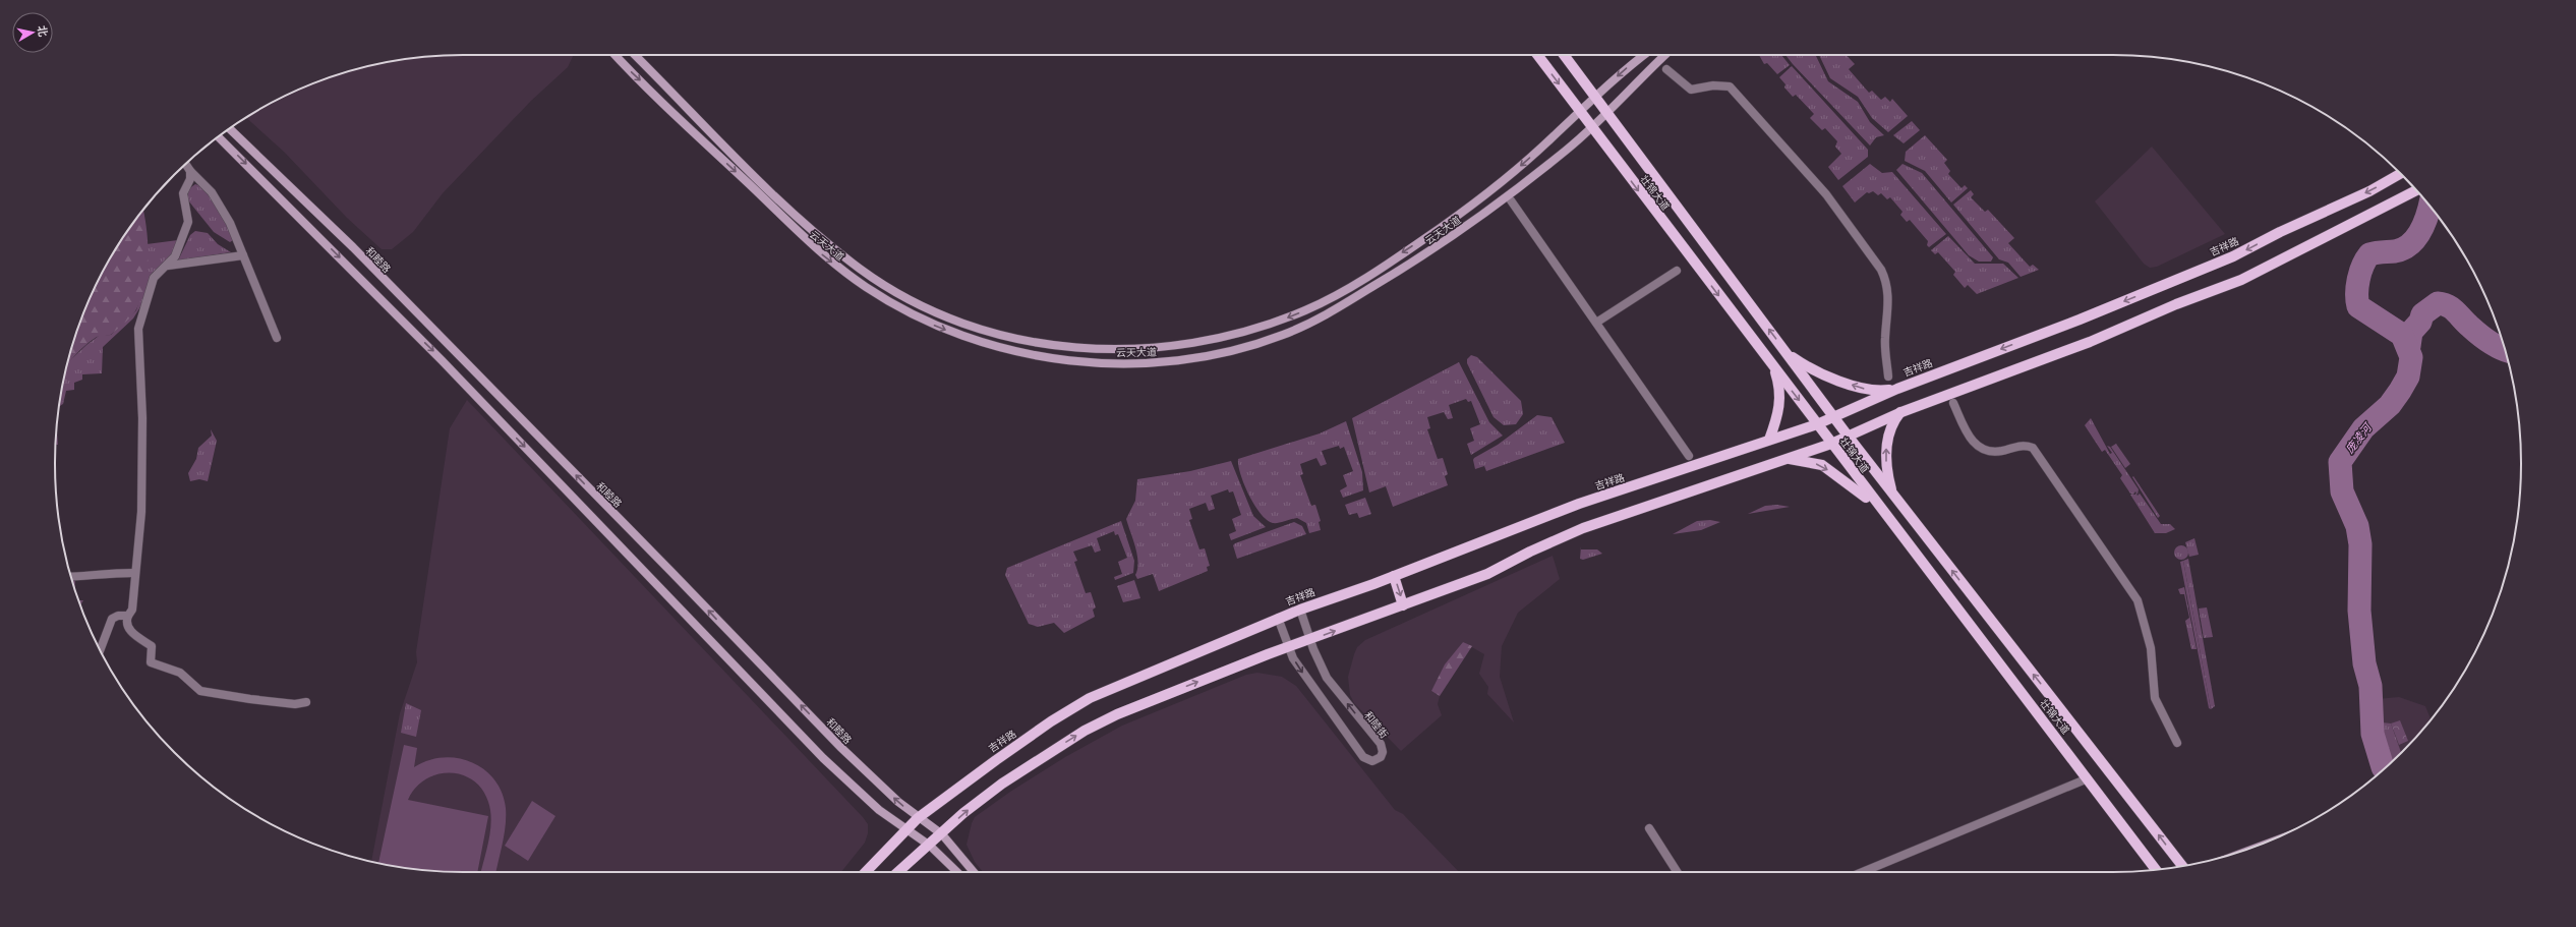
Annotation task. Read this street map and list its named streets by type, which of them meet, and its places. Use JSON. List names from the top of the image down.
{
  "streets": {
    "main road": [
      "壮锦大道",
      "云天大道",
      "吉祥路",
      "和睦路"
    ],
    "street": ["和睦街"]
  },
  "crossings": [
    ["壮锦大道", "云天大道"],
    ["壮锦大道", "吉祥路"],
    ["吉祥路", "和睦路"],
    ["吉祥路", "和睦街"]
  ],
  "water": ["庞凌河"],
  "north": "right"
}
